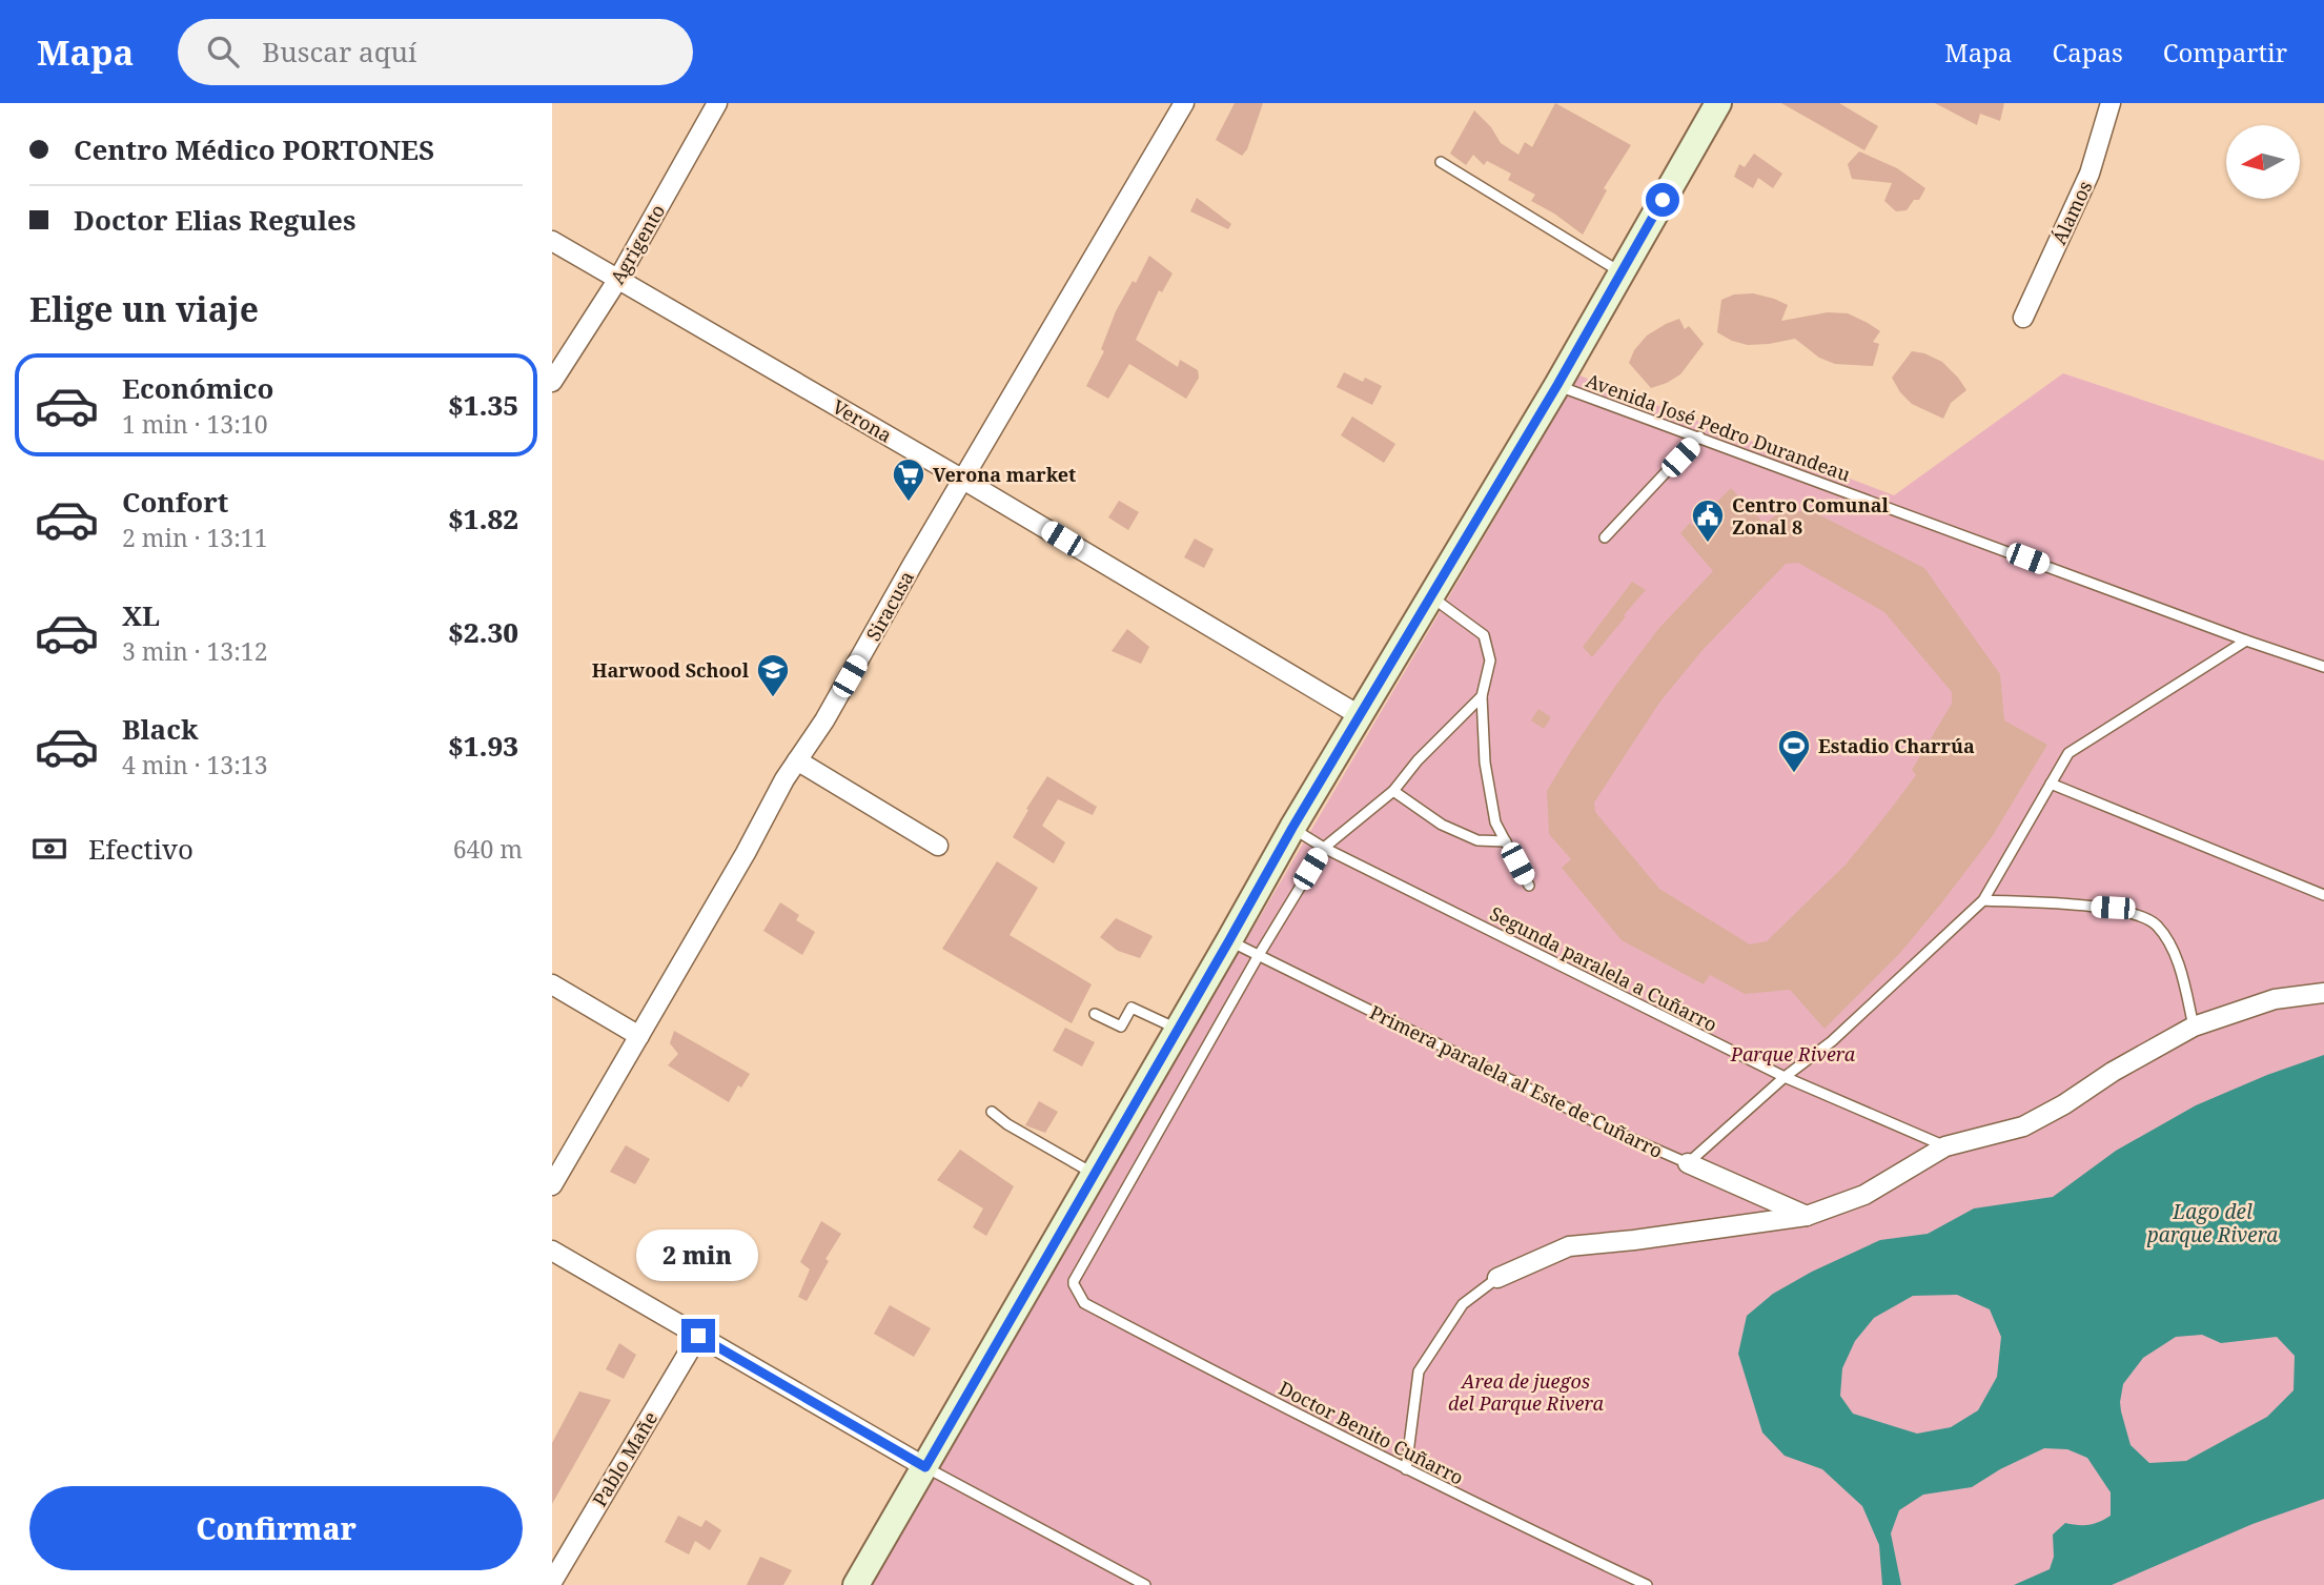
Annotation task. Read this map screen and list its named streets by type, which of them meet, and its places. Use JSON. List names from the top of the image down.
{
  "streets": {
    "street": [
      "Álamos",
      "Agrigento",
      "Verona",
      "Siracusa",
      "Primera paralela al Este de Cuñarro",
      "Pablo Mañe"
    ],
    "lane": ["Avenida José Pedro Durandeau", "Segunda paralela a Cuñarro", "Doctor Benito Cuñarro"]
  },
  "crossings": [
    ["Agrigento", "Verona"],
    ["Verona", "Siracusa"],
    ["Primera paralela al Este de Cuñarro", "Doctor Benito Cuñarro"]
  ],
  "water": ["Lago del parque Rivera"],
  "parks": ["Parque Rivera", "Area de juegos del Parque Rivera"],
  "places": {
    "supermarket": ["Verona market"],
    "public building": ["Centro Comunal Zonal 8"],
    "school or university": ["Harwood School"],
    "sports": ["Estadio Charrúa"]
  },
  "north": "left",
  "page": {
    "header": "Mapa",
    "search": "Buscar aquí",
    "nav": ["Mapa", "Capas", "Compartir"],
    "banner": ["Centro Médico PORTONES", "Doctor Elias Regules"],
    "heading": "Elige un viaje",
    "list": [
      {
        "name": "Económico",
        "note": "1 min · 13:10",
        "value": "$1.35"
      },
      {
        "name": "Confort",
        "note": "2 min · 13:11",
        "value": "$1.82"
      },
      {
        "name": "XL",
        "note": "3 min · 13:12",
        "value": "$2.30"
      },
      {
        "name": "Black",
        "note": "4 min · 13:13",
        "value": "$1.93"
      }
    ],
    "pay": ["Efectivo", "640 m"],
    "bubble": "2 min",
    "buttons": "Confirmar"
  }
}
